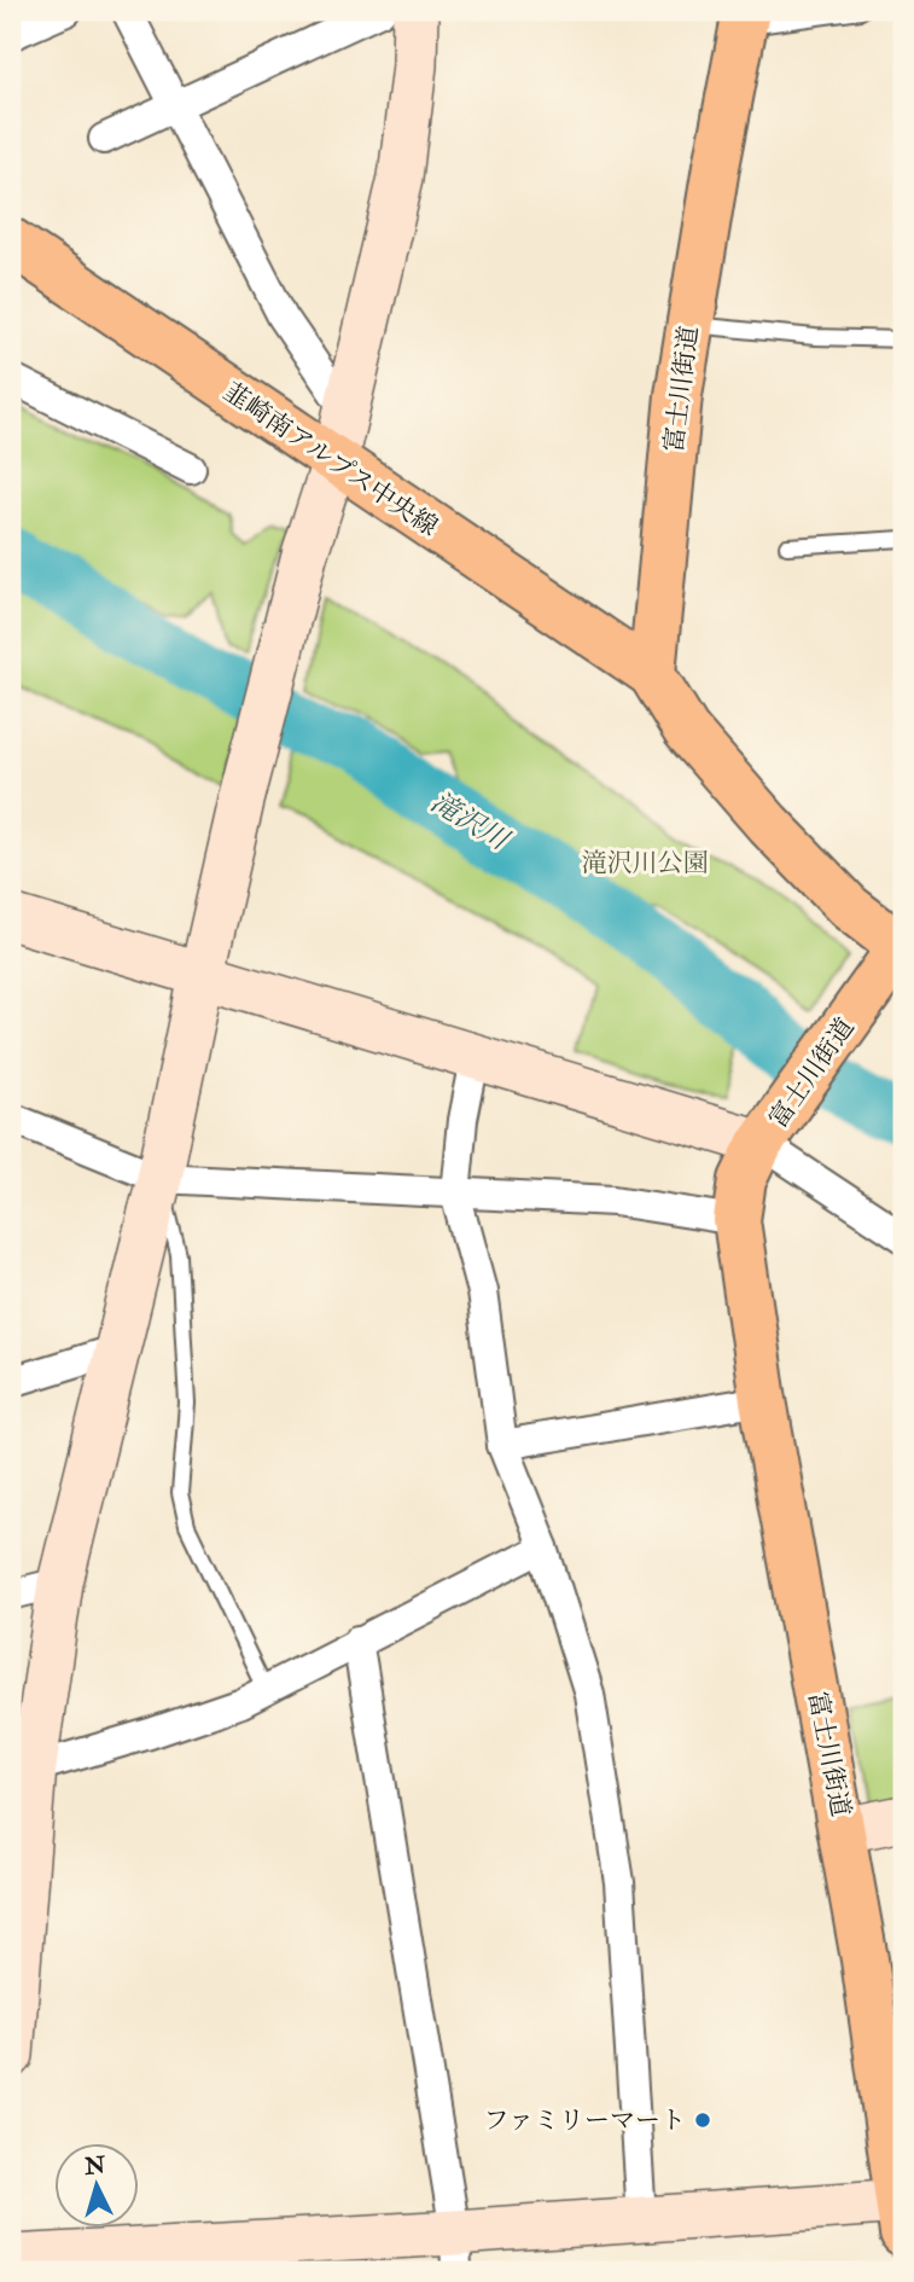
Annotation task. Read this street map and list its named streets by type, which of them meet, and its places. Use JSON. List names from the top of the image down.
{
  "streets": {
    "main road": ["富士川街道", "韮崎南アルプス中央線"]
  },
  "crossings": [
    ["富士川街道", "韮崎南アルプス中央線"]
  ],
  "water": ["滝沢川"],
  "parks": ["滝沢川公園"],
  "places": ["ファミリーマート"],
  "north": "top"
}
